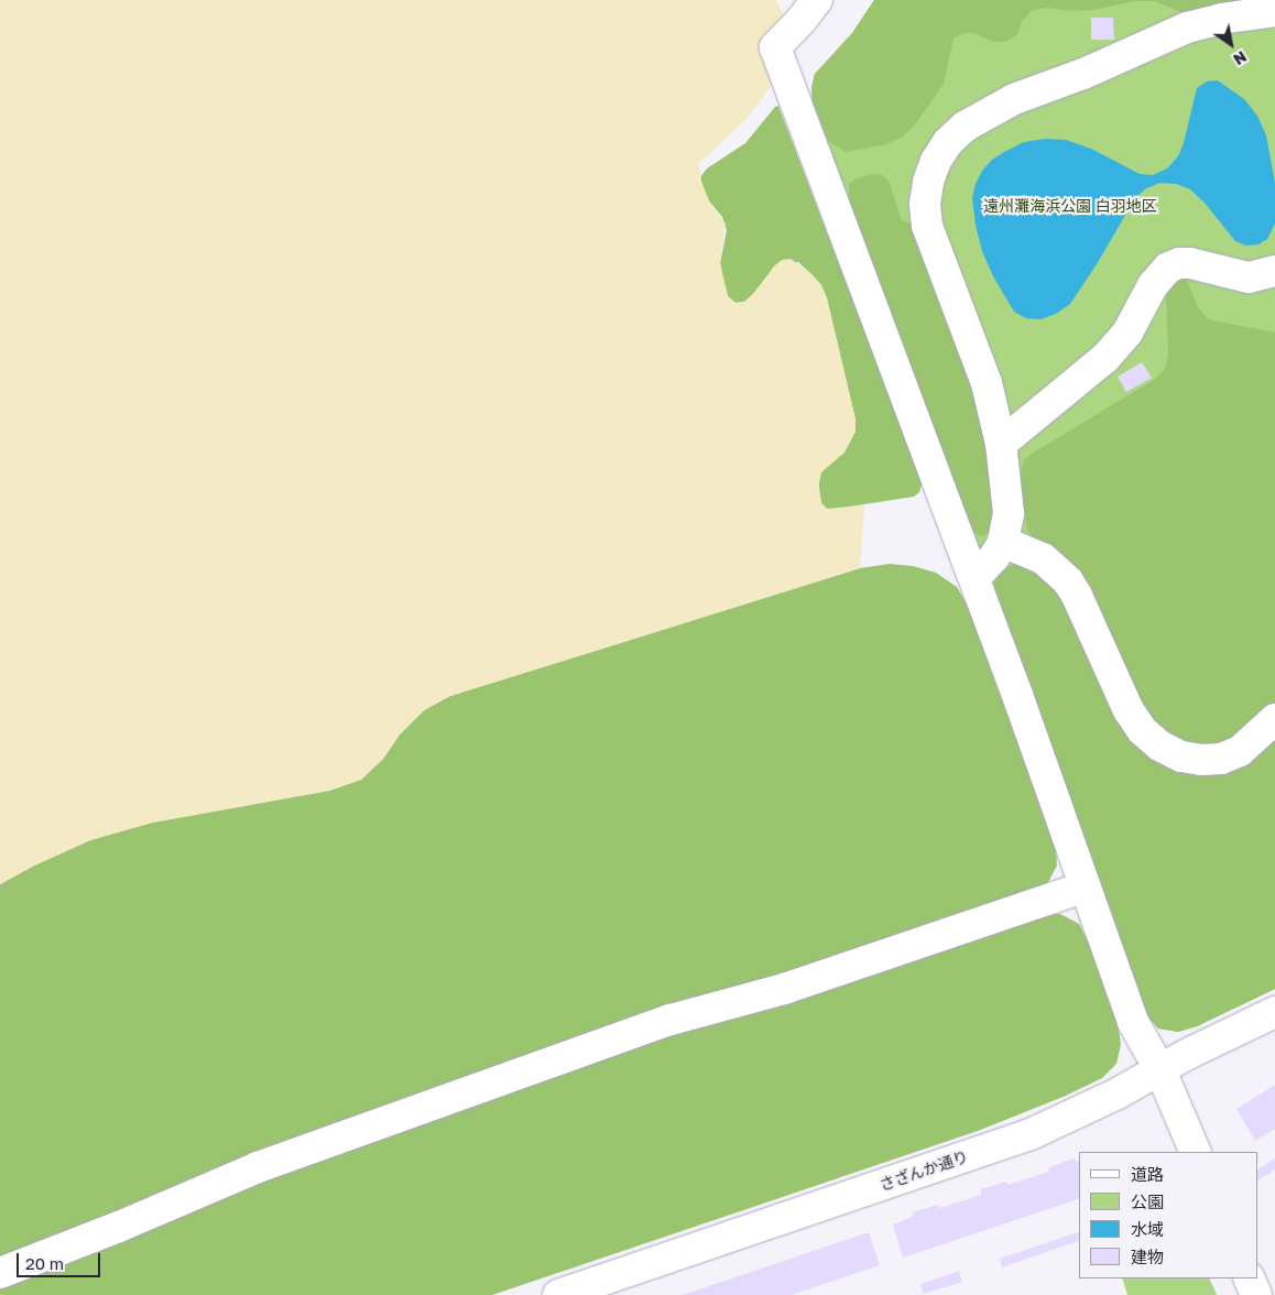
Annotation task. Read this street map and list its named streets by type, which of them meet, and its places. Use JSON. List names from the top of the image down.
{
  "streets": {
    "street": ["さざんか通り"]
  },
  "parks": ["遠州灘海浜公園 白羽地区"],
  "legend": [
    "道路",
    "公園",
    "水域",
    "建物"
  ],
  "scale_bar": "20 m",
  "north": "bottom right"
}
